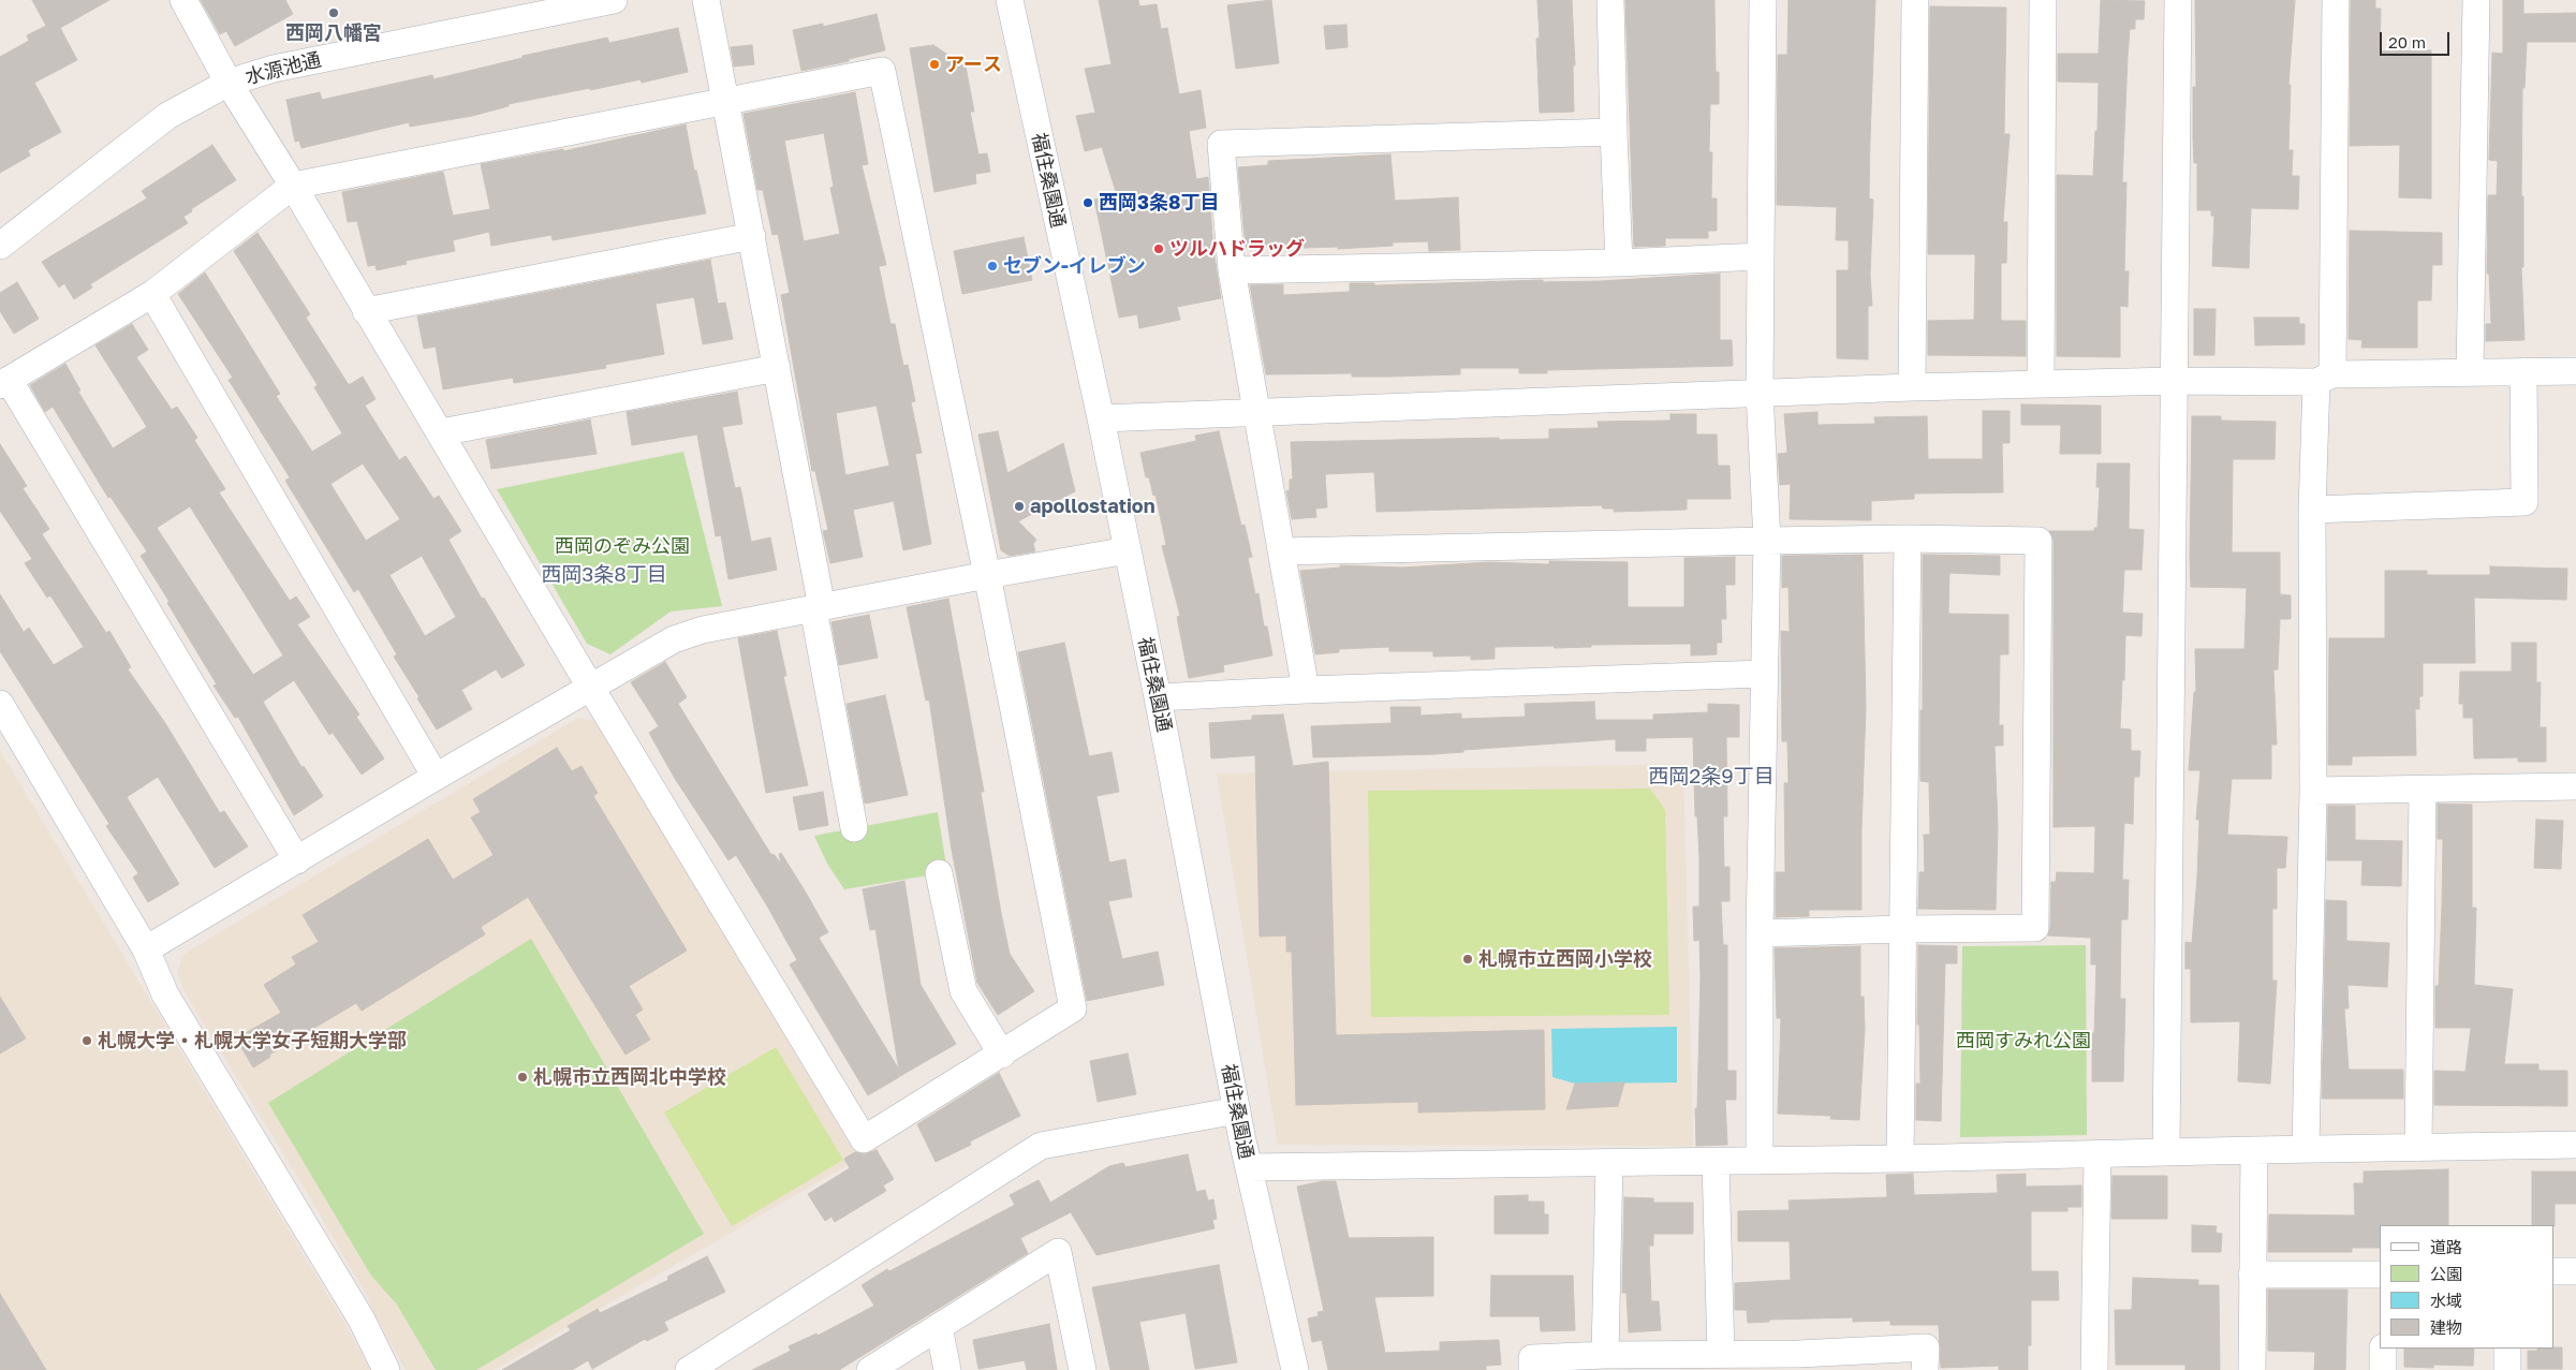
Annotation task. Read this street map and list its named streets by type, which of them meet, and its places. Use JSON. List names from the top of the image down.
{
  "streets": {
    "street": ["水源池通", "福住桑園通"]
  },
  "districts": ["西岡3条8丁目", "西岡2条9丁目"],
  "parks": ["西岡のぞみ公園", "西岡すみれ公園"],
  "places": [
    "西岡八幡宮",
    "アース",
    "西岡3条8丁目",
    "ツルハドラッグ",
    "セブン-イレブン",
    "apollostation",
    "札幌市立西岡小学校",
    "札幌大学・札幌大学女子短期大学部",
    "札幌市立西岡北中学校"
  ],
  "legend": [
    "道路",
    "公園",
    "水域",
    "建物"
  ],
  "scale_bar": "20 m"
}
